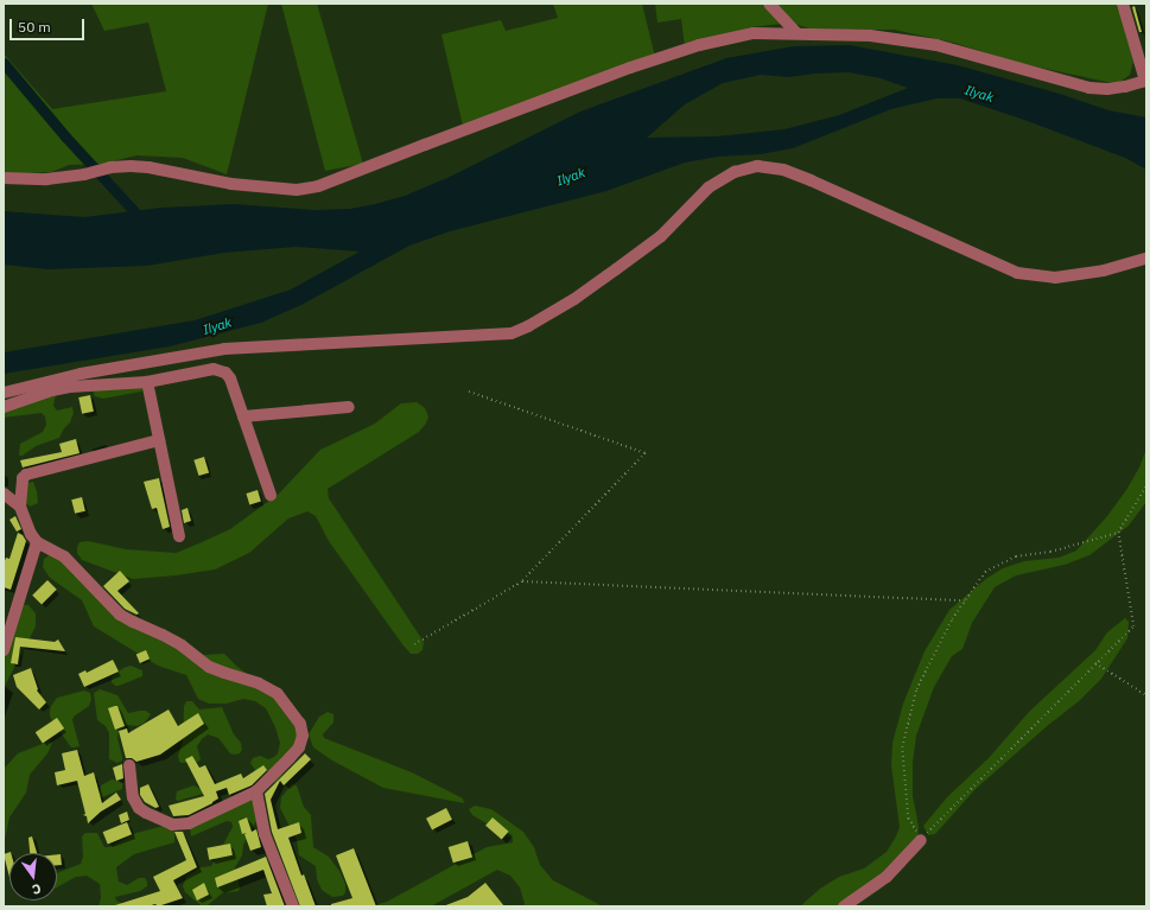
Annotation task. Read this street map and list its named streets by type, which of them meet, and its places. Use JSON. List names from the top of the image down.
{
  "water": ["Ilyak"],
  "scale_bar": "50 m",
  "north": "bottom"
}
